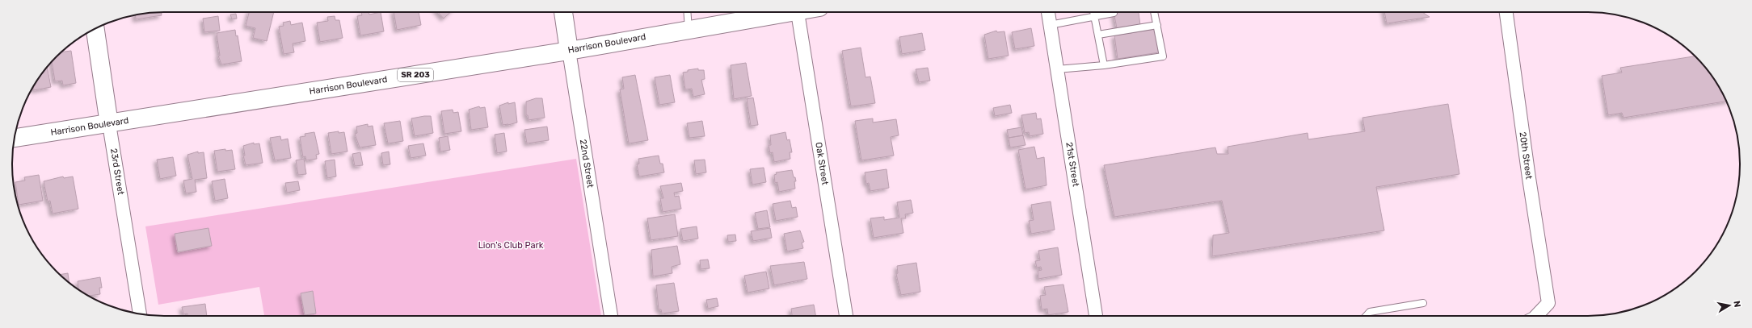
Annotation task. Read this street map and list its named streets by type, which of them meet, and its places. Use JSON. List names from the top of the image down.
{
  "streets": {
    "main road": [
      "Harrison Boulevard",
      "SR 203",
      "22nd Street",
      "23rd Street"
    ],
    "street": ["20th Street", "Oak Street", "21st Street"]
  },
  "crossings": [
    ["Harrison Boulevard", "22nd Street"],
    ["Harrison Boulevard", "23rd Street"]
  ],
  "parks": ["Lion's Club Park"],
  "north": "right"
}
